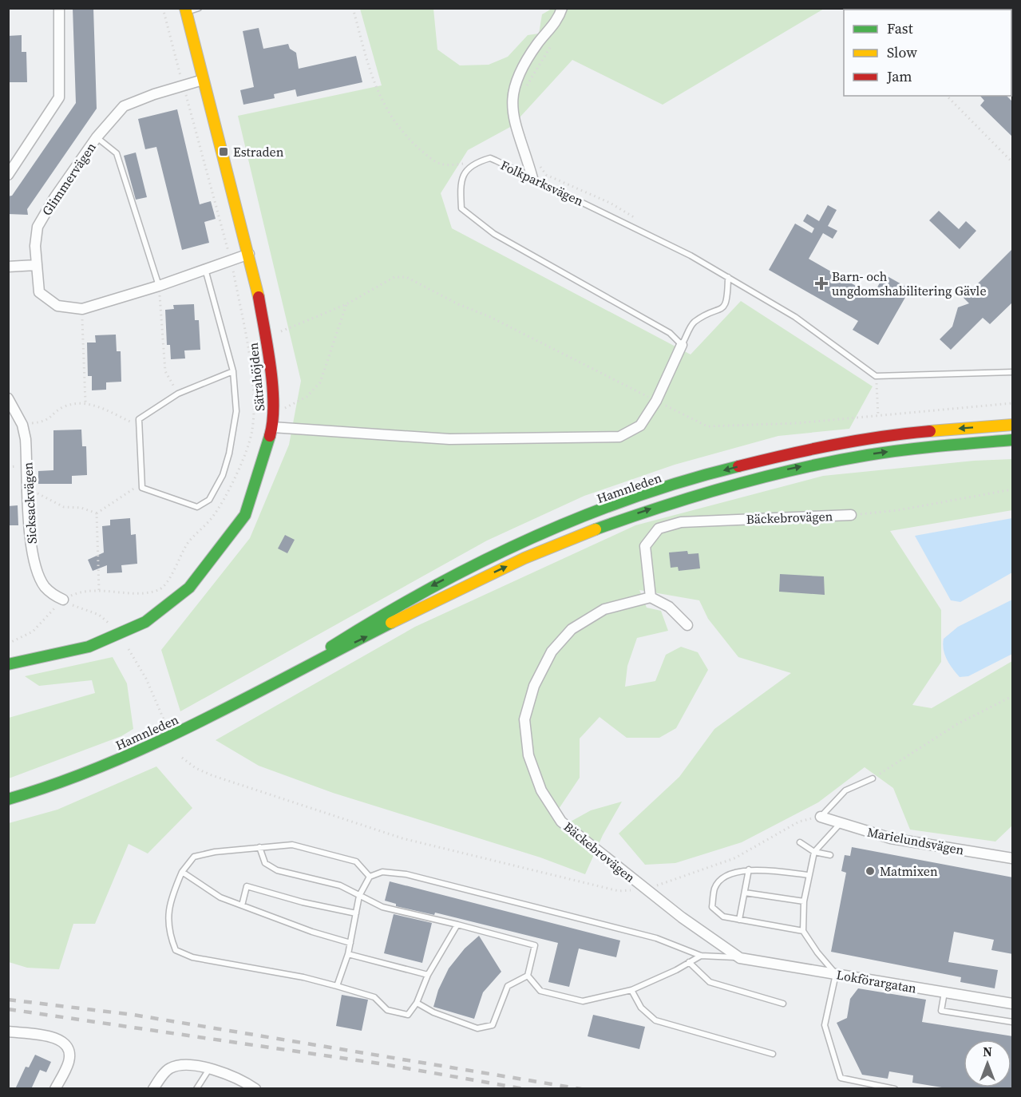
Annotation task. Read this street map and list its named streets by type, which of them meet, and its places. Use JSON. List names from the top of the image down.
{
  "streets": {
    "main road": ["Sätrahöjden", "Hamnleden"],
    "street": [
      "Glimmervägen",
      "Sicksackvägen",
      "Bäckebrovägen",
      "Marielundsvägen",
      "Lokförargatan"
    ],
    "lane": ["Folkparksvägen"]
  },
  "crossings": [
    ["Glimmervägen", "Sätrahöjden"],
    ["Bäckebrovägen", "Lokförargatan"]
  ],
  "places": {
    "transit": ["Estraden"],
    "health": ["Barn- och ungdomshabilitering Gävle"],
    "other": ["Matmixen"]
  },
  "legend": ["Fast", "Slow", "Jam"],
  "north": "top"
}
